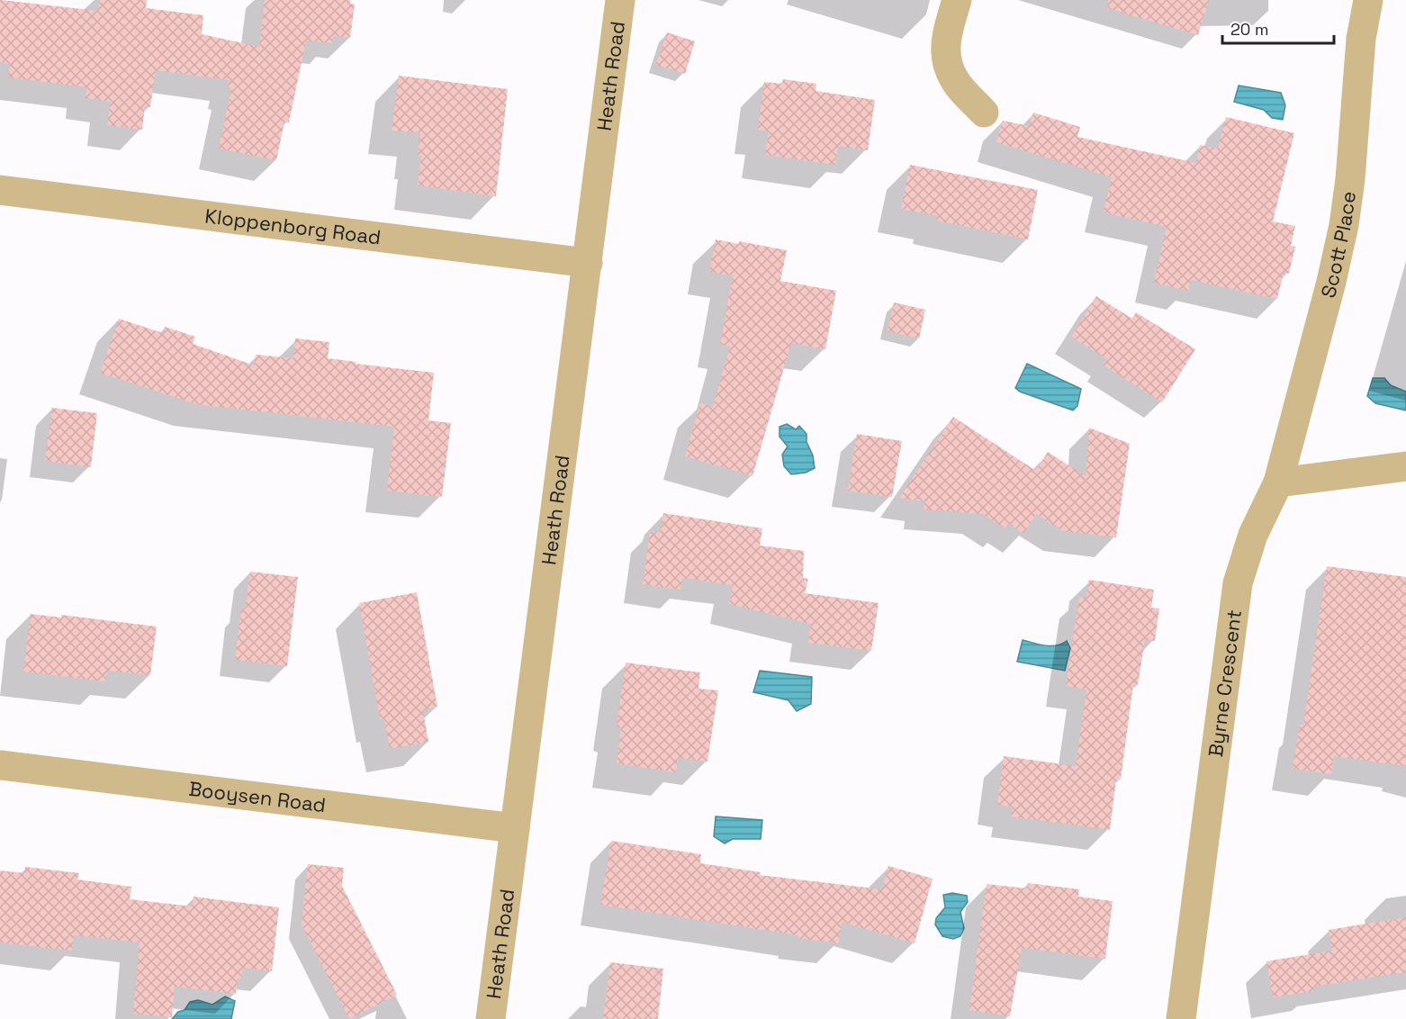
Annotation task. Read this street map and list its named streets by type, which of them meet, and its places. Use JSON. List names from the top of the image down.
{
  "streets": {
    "street": [
      "Heath Road",
      "Kloppenborg Road",
      "Scott Place",
      "Byrne Crescent",
      "Booysen Road"
    ]
  },
  "crossings": [
    ["Heath Road", "Kloppenborg Road"],
    ["Heath Road", "Booysen Road"],
    ["Scott Place", "Byrne Crescent"]
  ],
  "scale_bar": "20 m"
}
